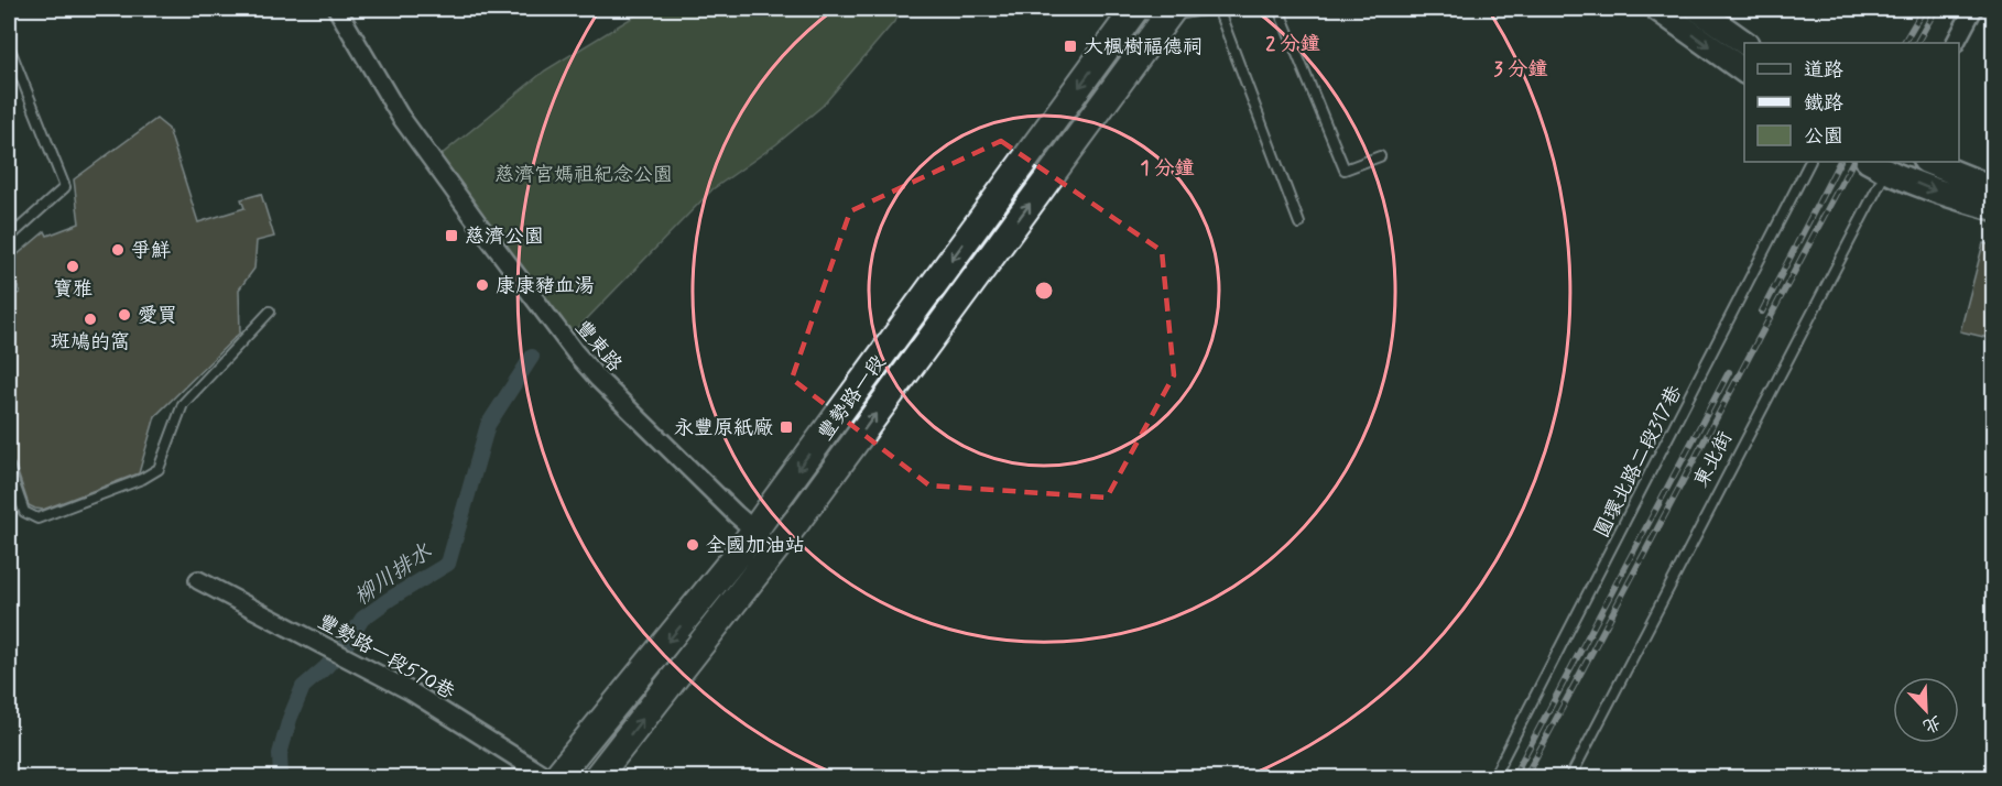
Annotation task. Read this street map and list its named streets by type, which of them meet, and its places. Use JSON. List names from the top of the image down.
{
  "streets": {
    "main road": ["豐勢路一段"],
    "street": ["豐東路", "豐勢路一段570巷"],
    "lane": ["東北街", "圓環北路二段317巷"]
  },
  "crossings": [
    ["豐東路", "豐勢路一段"]
  ],
  "water": ["柳川排水"],
  "parks": ["慈濟宮媽祖紀念公園"],
  "places": {
    "transit": ["大楓樹福德祠", "慈濟公園", "永豐原紙廠"],
    "other": [
      "爭鮮",
      "寶雅",
      "康康豬血湯",
      "愛買",
      "斑鳩的窩",
      "全國加油站"
    ]
  },
  "legend": ["道路", "鐵路", "公園"],
  "north": "bottom right",
  "rings": ["2 分鐘", "3 分鐘", "1 分鐘"]
}
